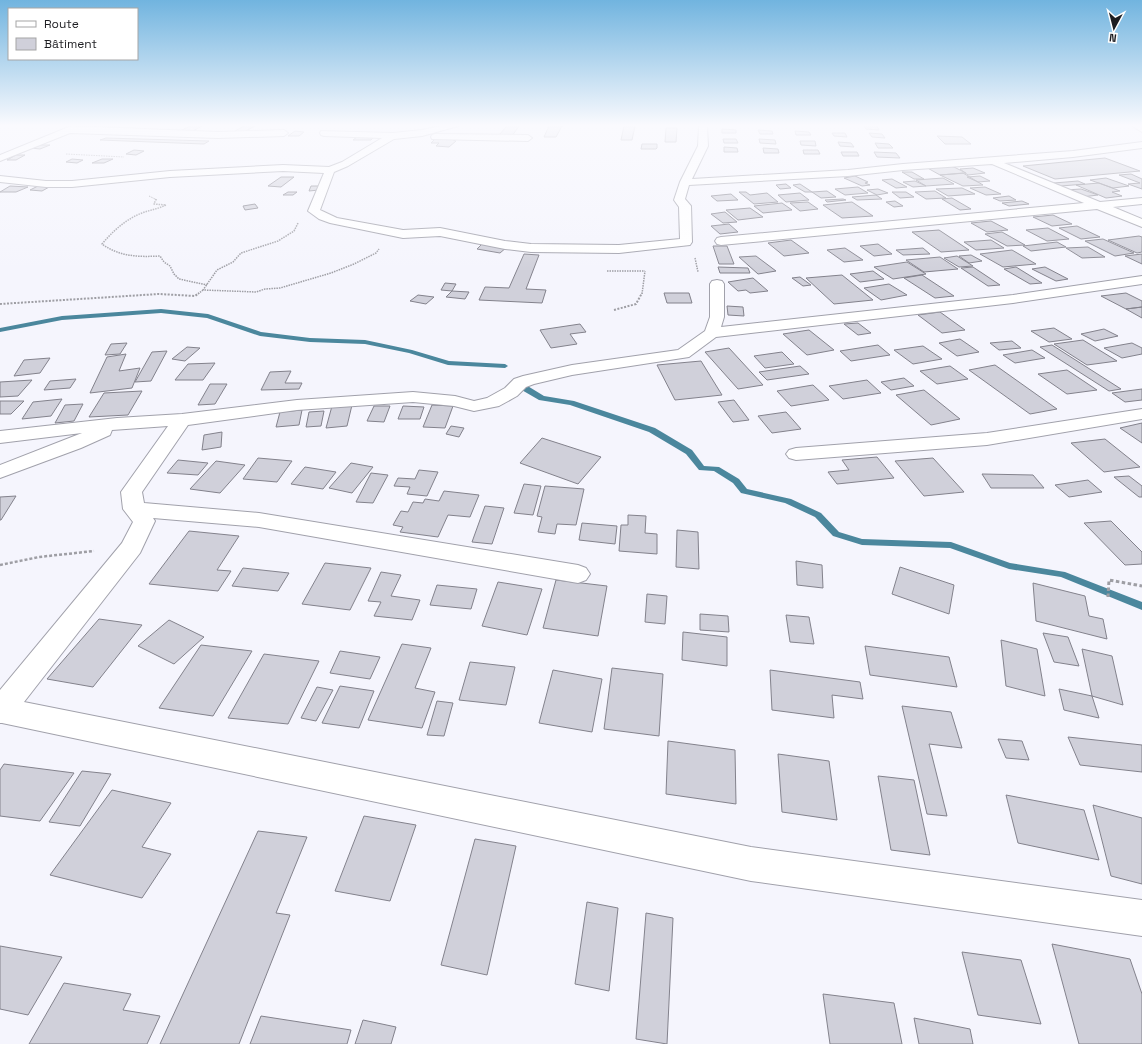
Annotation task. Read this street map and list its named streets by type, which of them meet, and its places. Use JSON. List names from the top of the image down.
{
  "legend": ["Route", "Bâtiment"],
  "north": "bottom"
}
